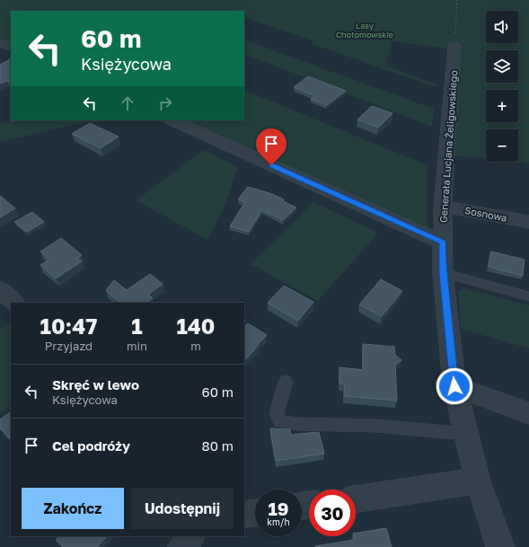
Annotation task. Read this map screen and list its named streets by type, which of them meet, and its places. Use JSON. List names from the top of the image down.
{
  "streets": {
    "street": ["Generała Lucjana Żeligowskiego", "Sosnowa"]
  },
  "crossings": [
    ["Generała Lucjana Żeligowskiego", "Sosnowa"]
  ],
  "parks": ["Lasy Chotomowskie"],
  "page": {
    "map_buttons": ["+", "−"],
    "turn": ["60 m", "Księżycowa"],
    "eta": [
      "10:47",
      "Przyjazd",
      "1",
      "min",
      "140",
      "m"
    ],
    "list": [
      {
        "name": "Skręć w lewo",
        "note": "Księżycowa",
        "value": "60 m"
      },
      {
        "name": "Cel podróży",
        "value": "80 m"
      }
    ],
    "buttons": ["Zakończ", "Udostępnij"],
    "speed": "19 km/h",
    "limit": "30"
  }
}
